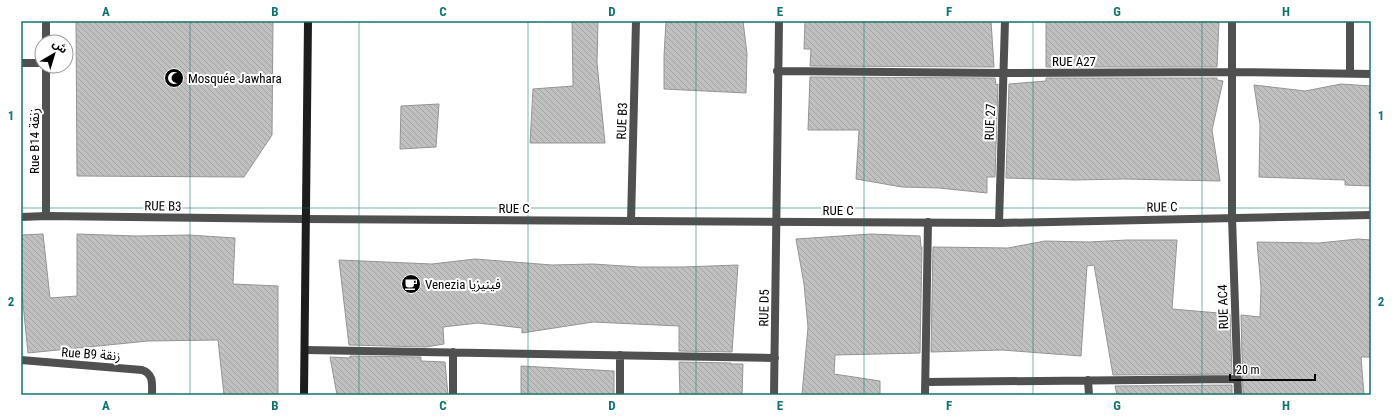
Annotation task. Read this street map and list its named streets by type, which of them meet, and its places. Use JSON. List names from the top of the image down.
{
  "streets": {
    "street": [
      "RUE A27",
      "RUE B3",
      "RUE 27",
      "Rue B14 زنقة",
      "RUE C",
      "RUE AC4",
      "RUE D5",
      "Rue B9 زنقة"
    ]
  },
  "crossings": [
    ["RUE A27", "RUE 27"],
    ["RUE A27", "RUE AC4"],
    ["RUE A27", "RUE D5"],
    ["RUE B3", "Rue B14 زنقة"],
    ["RUE B3", "RUE C"],
    ["RUE 27", "RUE C"],
    ["RUE C", "RUE AC4"],
    ["RUE C", "RUE D5"]
  ],
  "places": {
    "mosque": ["Mosquée Jawhara"],
    "cafe": ["Venezia فينيزيا"]
  },
  "scale_bar": "20 m",
  "north": "top right",
  "grid": {
    "columns": [
      "A",
      "B",
      "C",
      "D",
      "E",
      "F",
      "G",
      "H"
    ],
    "rows": ["1", "2"]
  }
}
